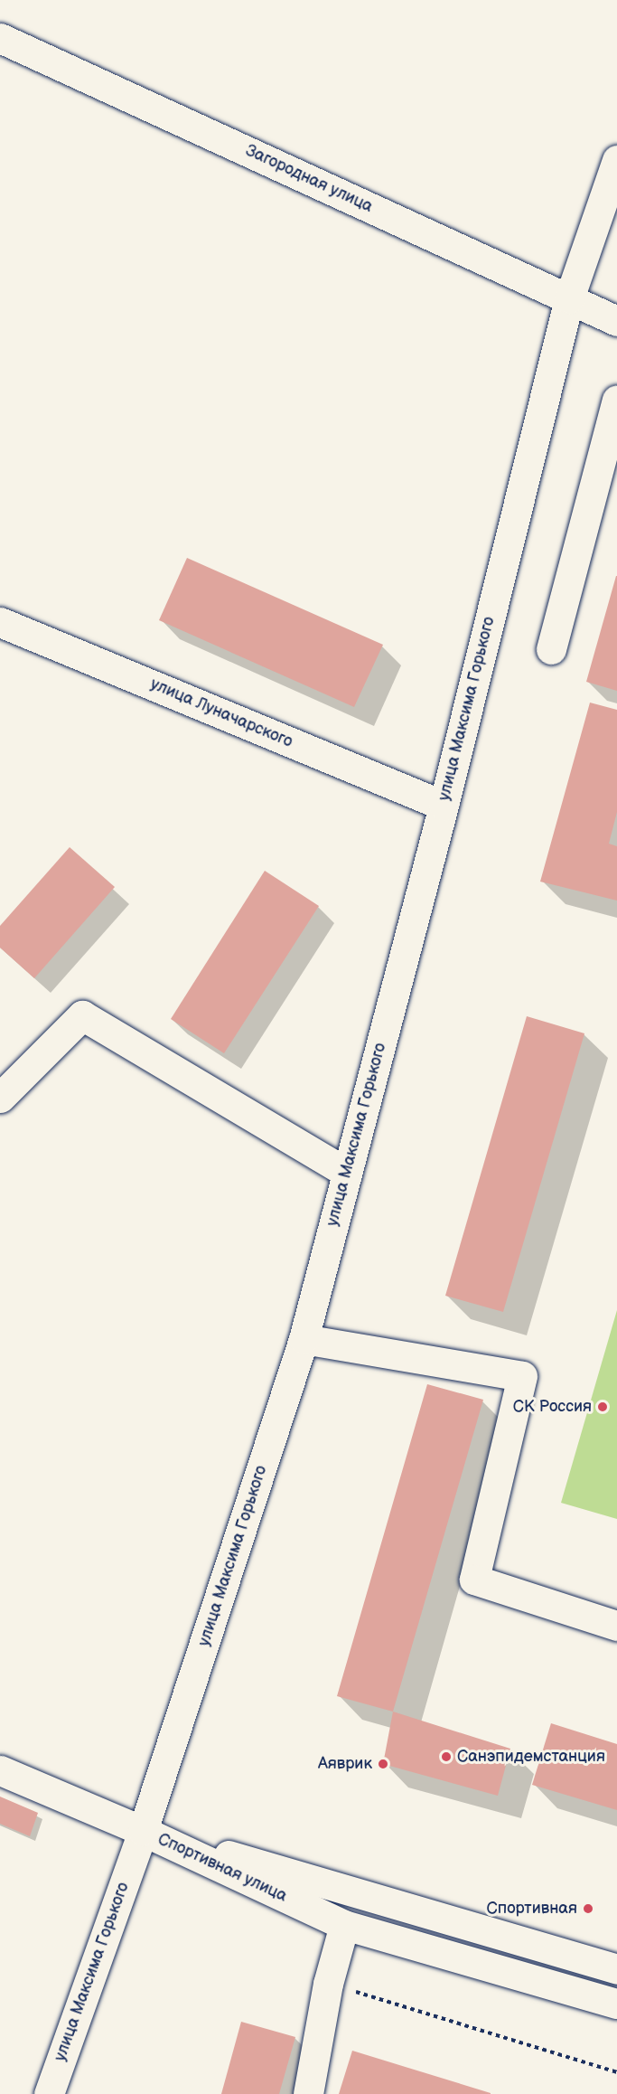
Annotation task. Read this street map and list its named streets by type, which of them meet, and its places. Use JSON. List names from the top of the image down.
{
  "streets": {
    "street": [
      "Загородная улица",
      "улица Максима Горького",
      "улица Луначарского",
      "Спортивная улица"
    ]
  },
  "crossings": [
    ["Загородная улица", "улица Максима Горького"],
    ["улица Максима Горького", "улица Луначарского"],
    ["улица Максима Горького", "Спортивная улица"]
  ],
  "places": [
    "СК Россия",
    "Санэпидемстанция",
    "Аяврик",
    "Спортивная"
  ]
}
